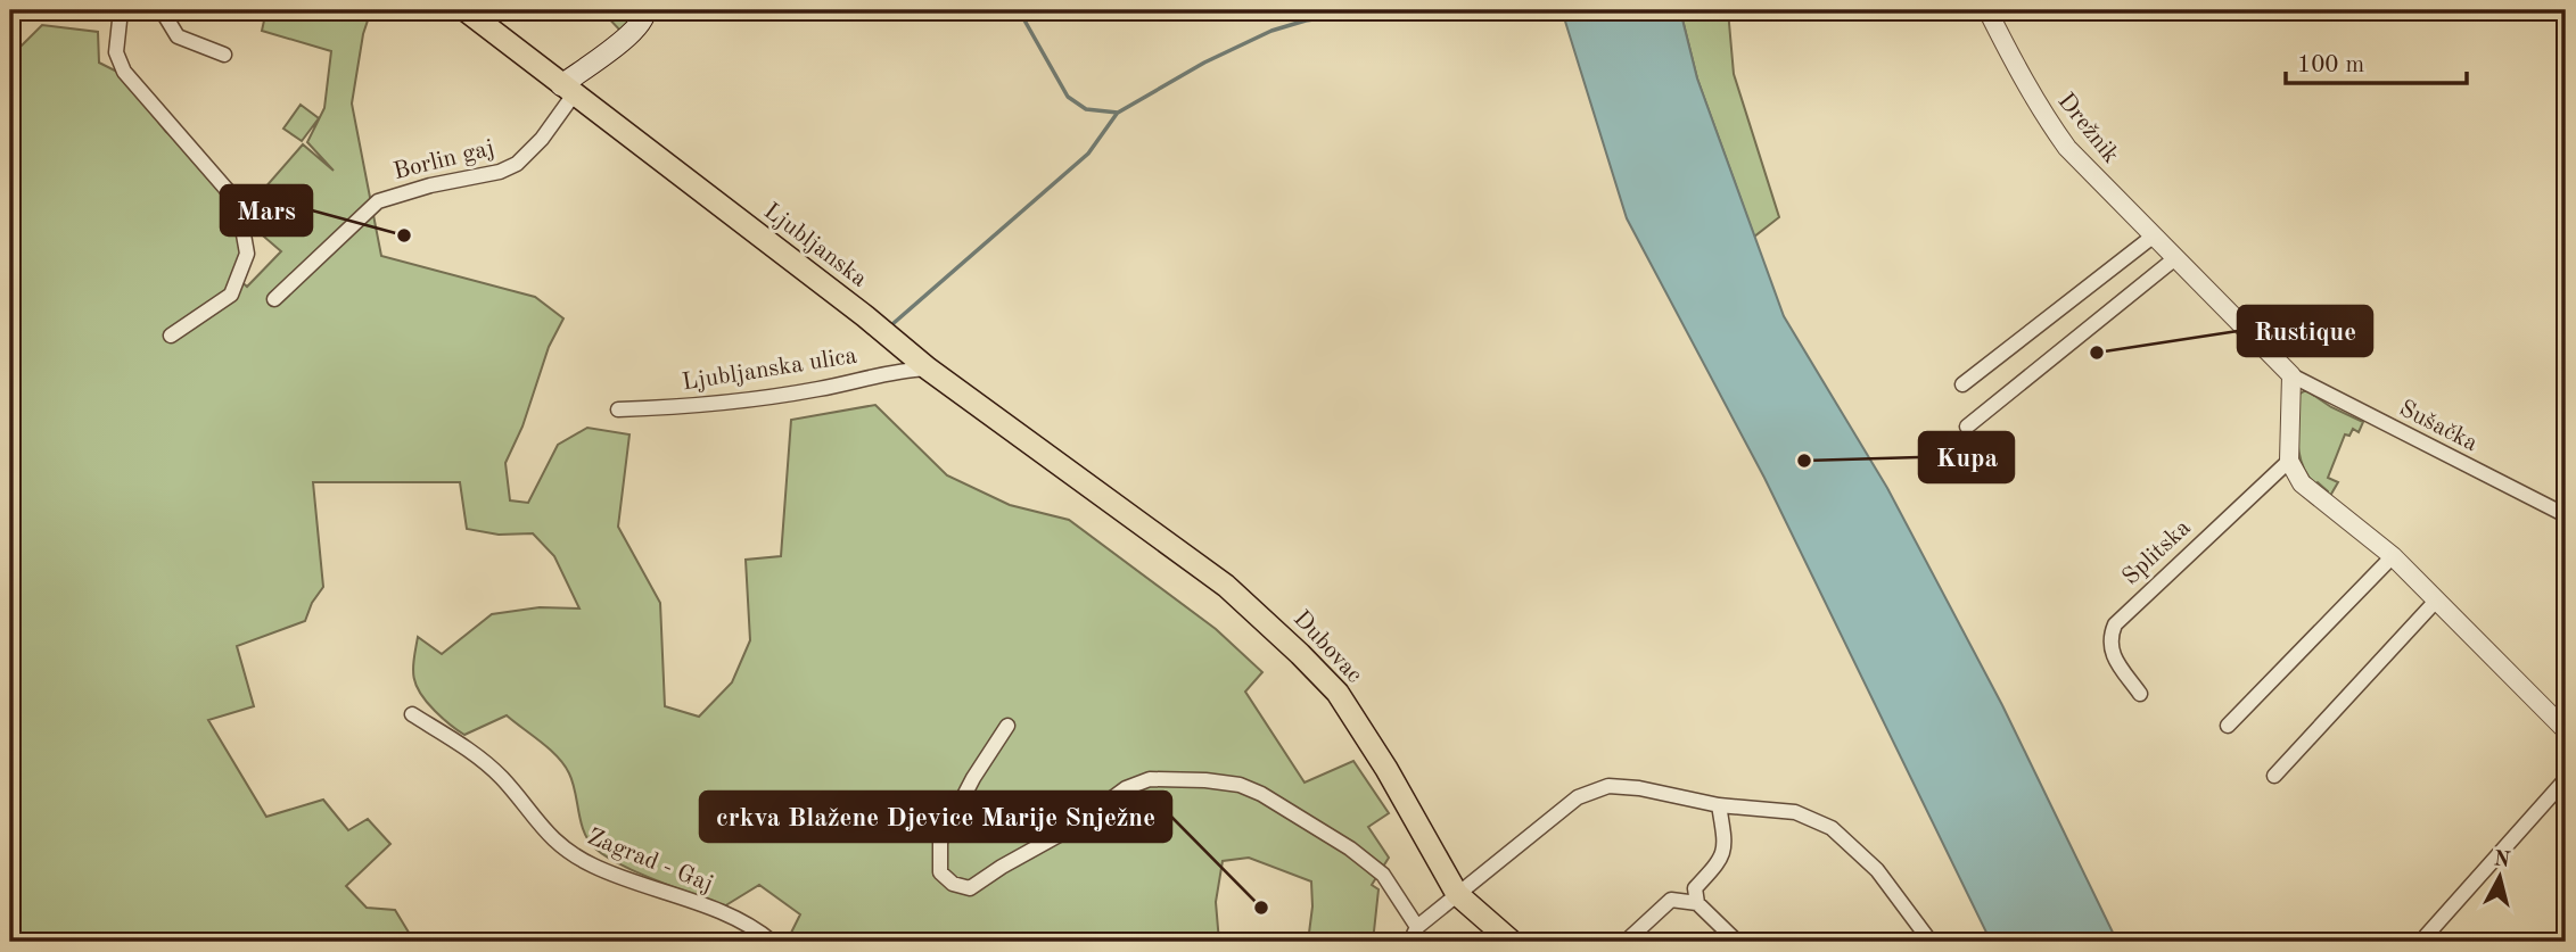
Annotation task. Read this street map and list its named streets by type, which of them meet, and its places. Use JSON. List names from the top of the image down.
{
  "streets": {
    "main road": ["Ljubljanska", "Dubovac"],
    "street": [
      "Drežnik",
      "Borlin gaj",
      "Ljubljanska ulica",
      "Sušačka",
      "Splitska",
      "Zagrad - Gaj"
    ]
  },
  "crossings": [
    ["Drežnik", "Sušačka"],
    ["Borlin gaj", "Ljubljanska"],
    ["Ljubljanska", "Ljubljanska ulica"],
    ["Ljubljanska", "Dubovac"]
  ],
  "places": [
    "Mars",
    "Rustique",
    "Kupa",
    "crkva Blažene Djevice Marije Snježne"
  ],
  "scale_bar": "100 m",
  "north": "top"
}
